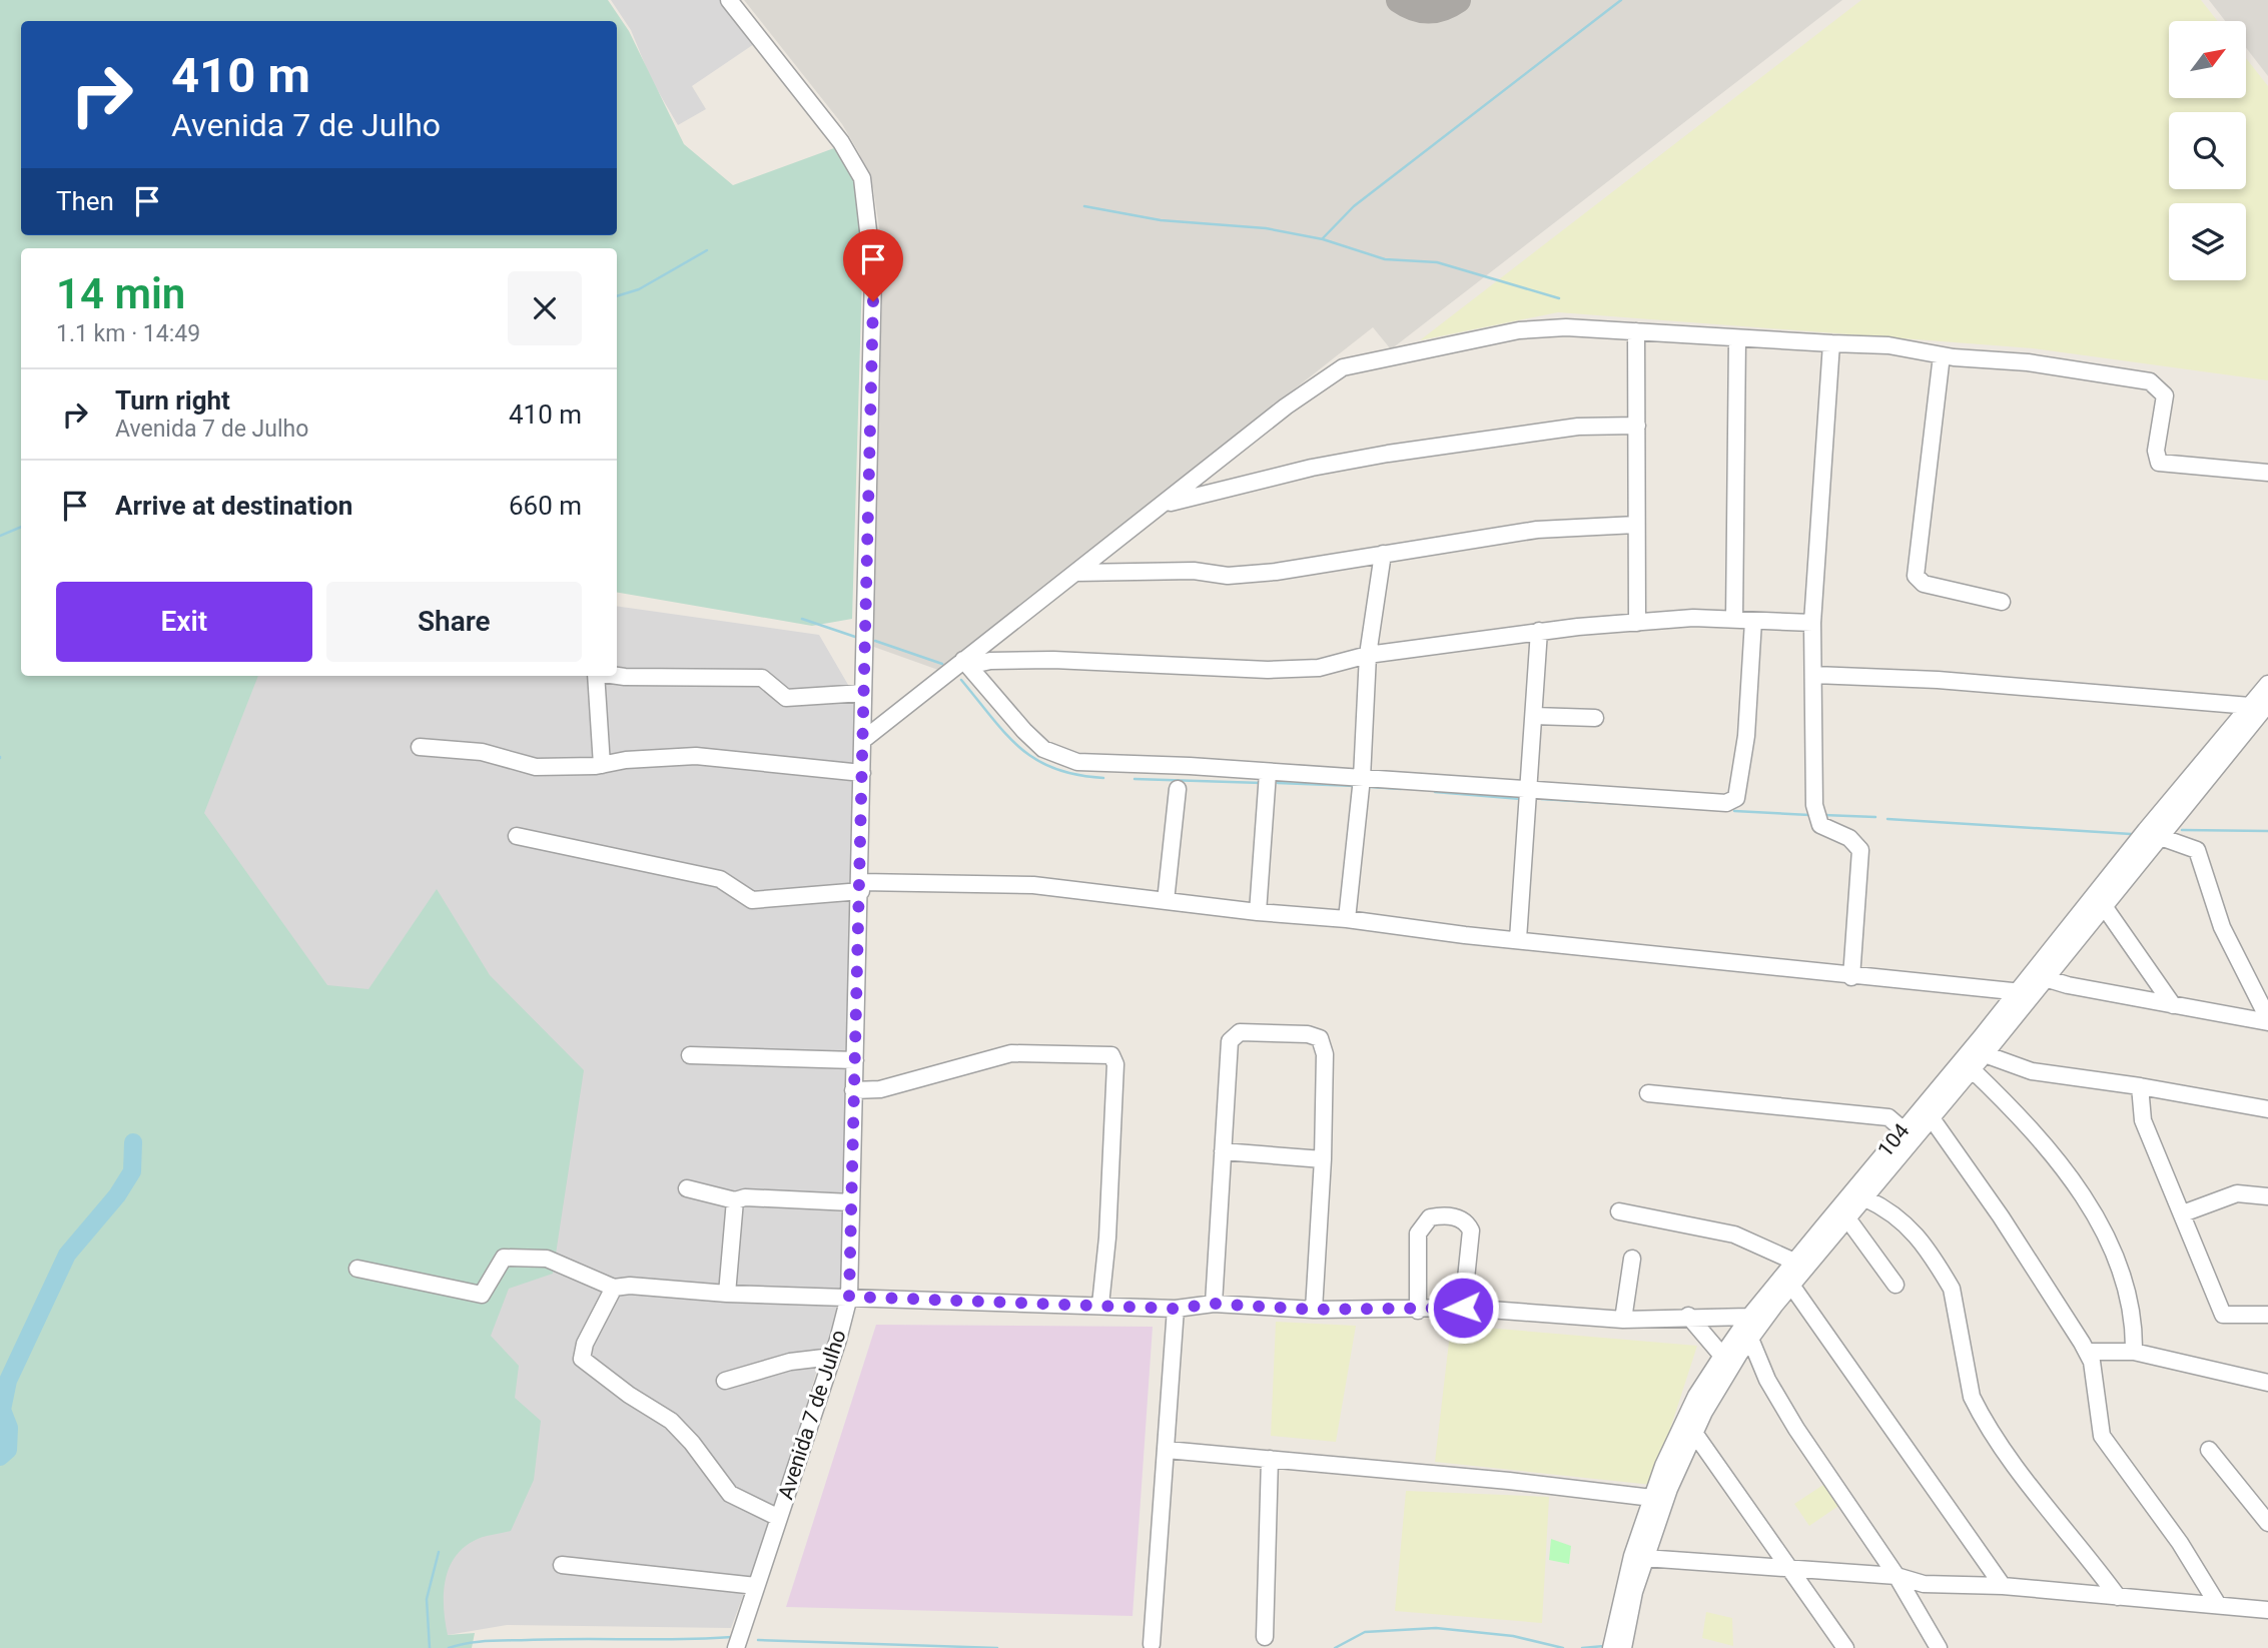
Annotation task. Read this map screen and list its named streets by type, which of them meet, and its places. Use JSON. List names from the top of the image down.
{
  "streets": {
    "street": ["104", "Avenida 7 de Julho"]
  },
  "north": "top right",
  "page": {
    "turn": ["410 m", "Avenida 7 de Julho"],
    "then": "Then",
    "heading": ["14 min", "1.1 km · 14:49"],
    "list": [
      {
        "name": "Turn right",
        "note": "Avenida 7 de Julho",
        "value": "410 m"
      },
      {
        "name": "Arrive at destination",
        "value": "660 m"
      }
    ],
    "buttons": ["Exit", "Share"]
  }
}
